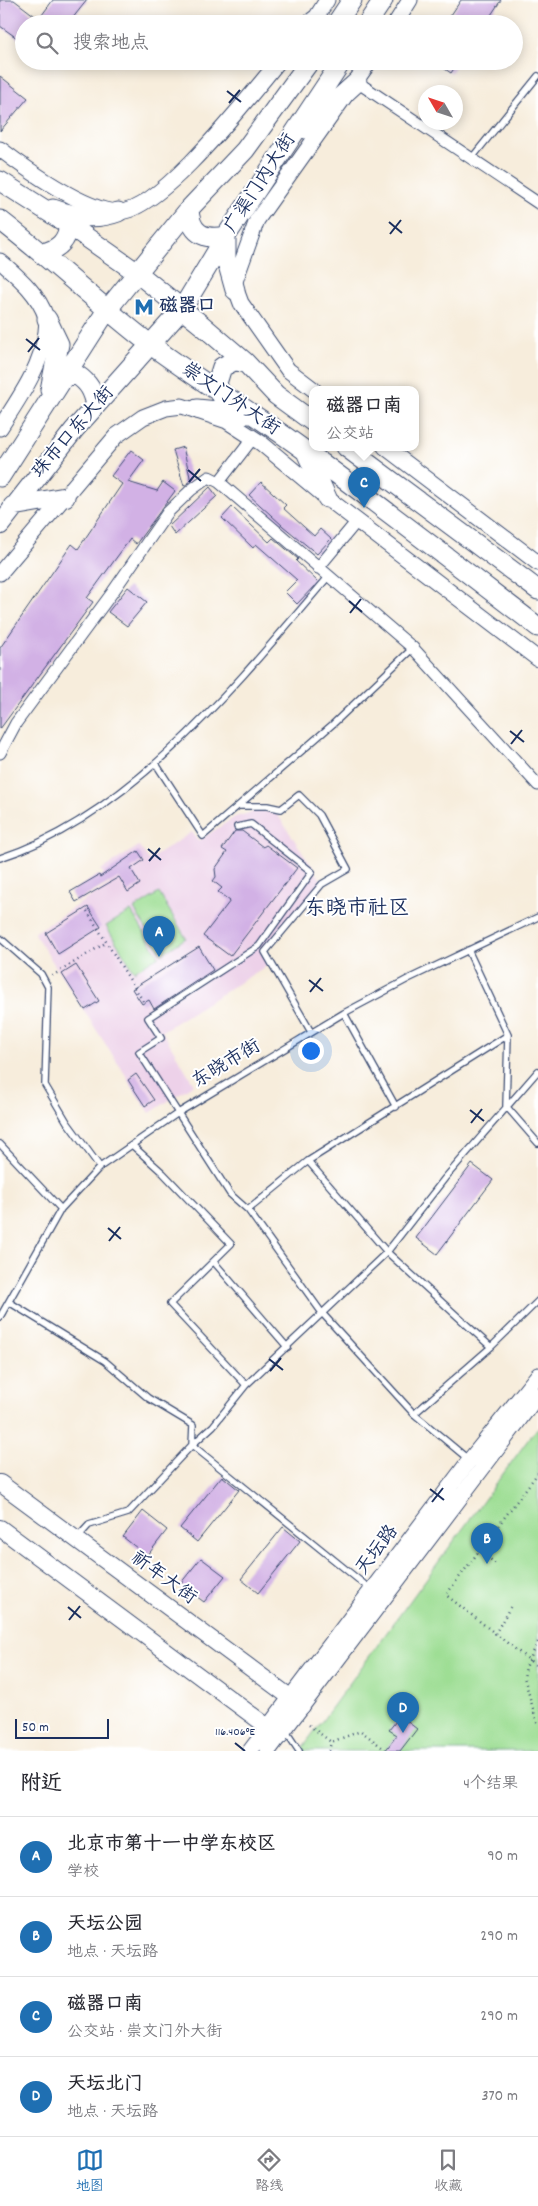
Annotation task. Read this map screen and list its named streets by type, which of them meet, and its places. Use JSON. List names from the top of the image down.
{
  "streets": {
    "main road": [
      "广渠门内大街",
      "崇文门外大街",
      "珠市口东大街",
      "祈年大街"
    ],
    "street": ["天坛路"],
    "lane": ["东晓市街"]
  },
  "crossings": [
    ["广渠门内大街", "崇文门外大街"],
    ["广渠门内大街", "珠市口东大街"],
    ["崇文门外大街", "珠市口东大街"],
    ["天坛路", "祈年大街"]
  ],
  "districts": ["东晓市社区"],
  "places": {
    "metro station": ["磁器口"]
  },
  "scale_bar": "50 m",
  "north": "top left",
  "page": {
    "search": "搜索地点",
    "popup": ["磁器口南", "公交站"],
    "pins": [
      "C",
      "A",
      "B",
      "D"
    ],
    "scale": "50 m",
    "heading": ["附近", "4个结果"],
    "list": [
      {
        "mark": "A",
        "name": "北京市第十一中学东校区",
        "note": "学校",
        "value": "90 m"
      },
      {
        "mark": "B",
        "name": "天坛公园",
        "note": "地点 · 天坛路",
        "value": "290 m"
      },
      {
        "mark": "C",
        "name": "磁器口南",
        "note": "公交站 · 崇文门外大街",
        "value": "290 m"
      },
      {
        "mark": "D",
        "name": "天坛北门",
        "note": "地点 · 天坛路",
        "value": "370 m"
      }
    ],
    "nav": ["地图", "路线", "收藏"]
  },
  "coordinates": ["116.406°E"]
}
